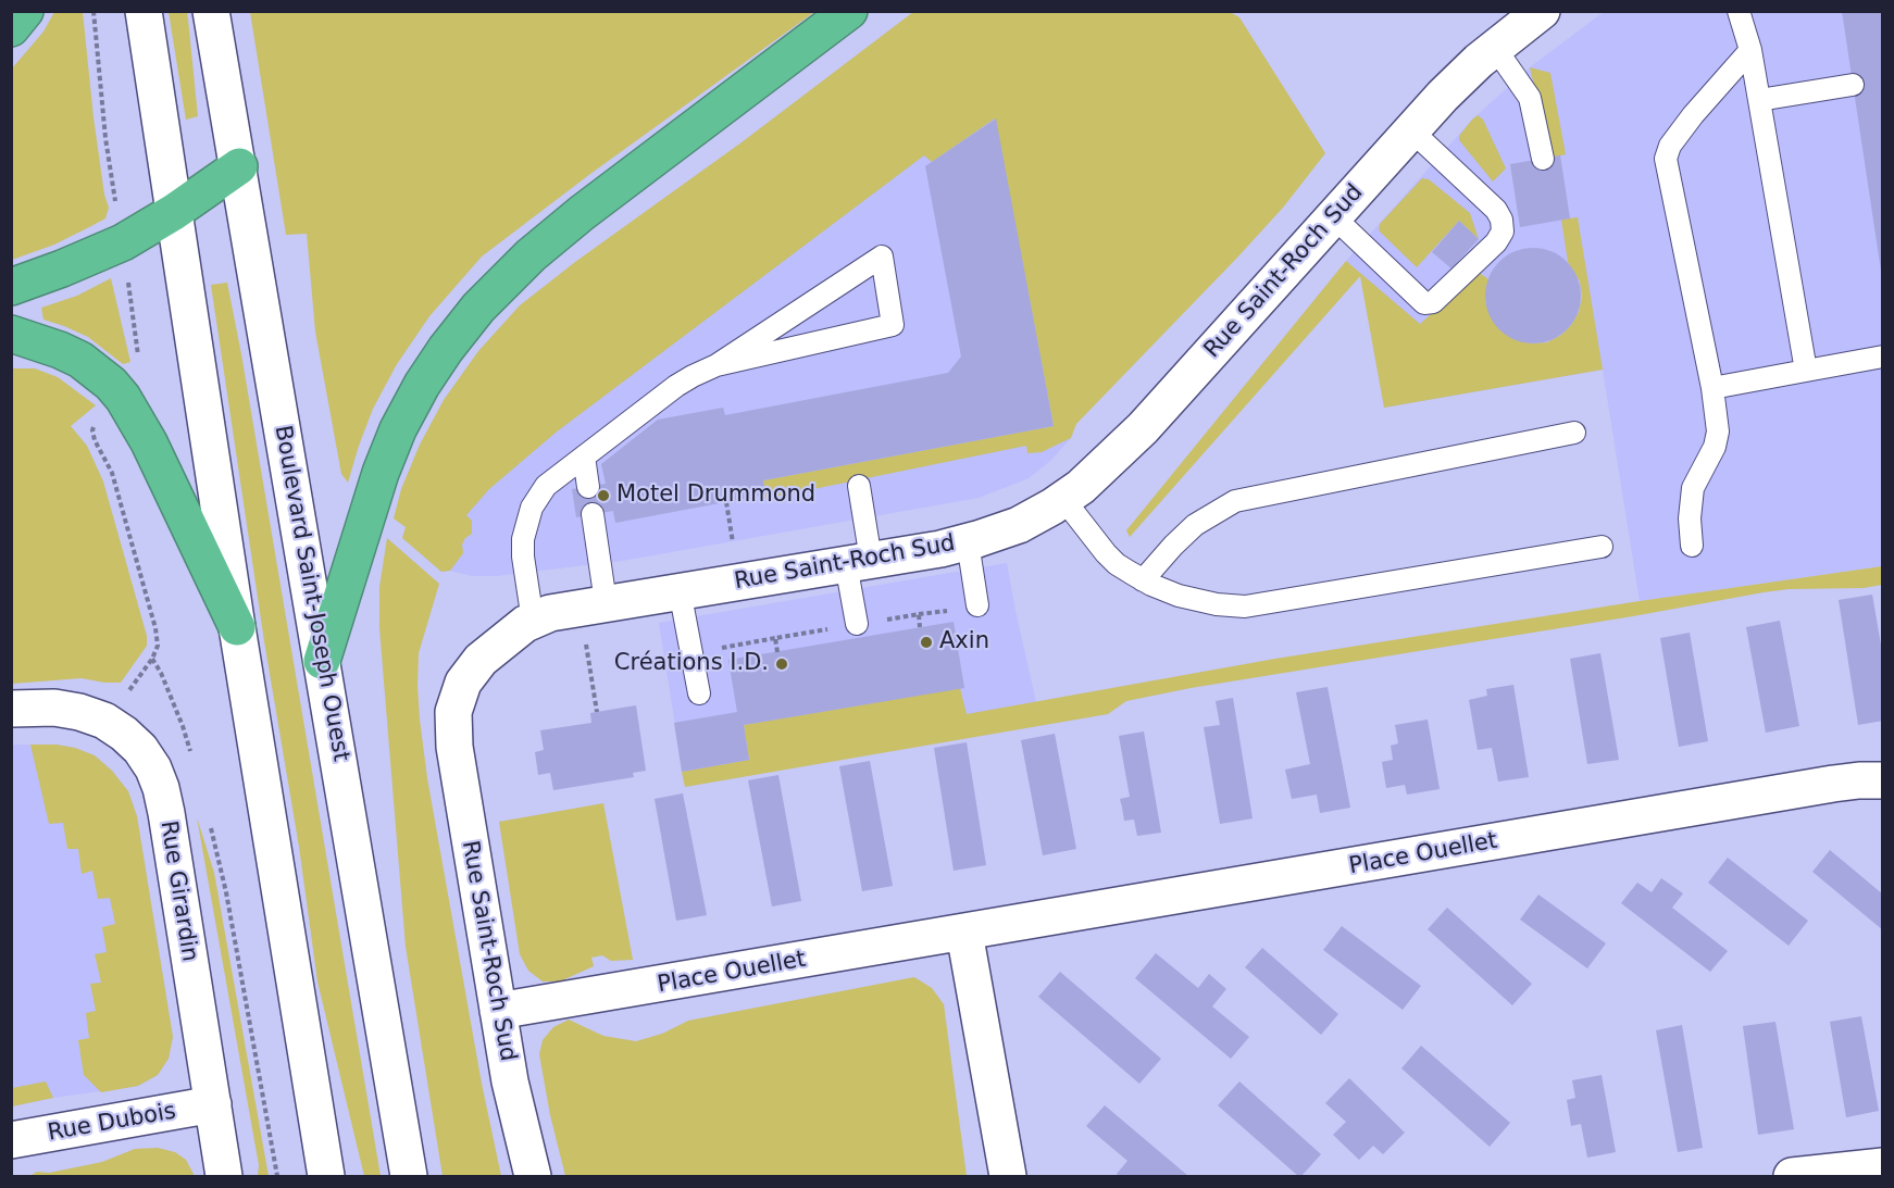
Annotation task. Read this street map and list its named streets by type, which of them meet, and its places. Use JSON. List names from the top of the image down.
{
  "streets": {
    "street": [
      "Rue Saint-Roch Sud",
      "Boulevard Saint-Joseph Ouest",
      "Place Ouellet",
      "Rue Girardin",
      "Rue Dubois"
    ]
  },
  "crossings": [
    ["Rue Saint-Roch Sud", "Place Ouellet"],
    ["Rue Girardin", "Rue Dubois"]
  ],
  "places": ["Motel Drummond", "Axin", "Créations I.D."]
}
